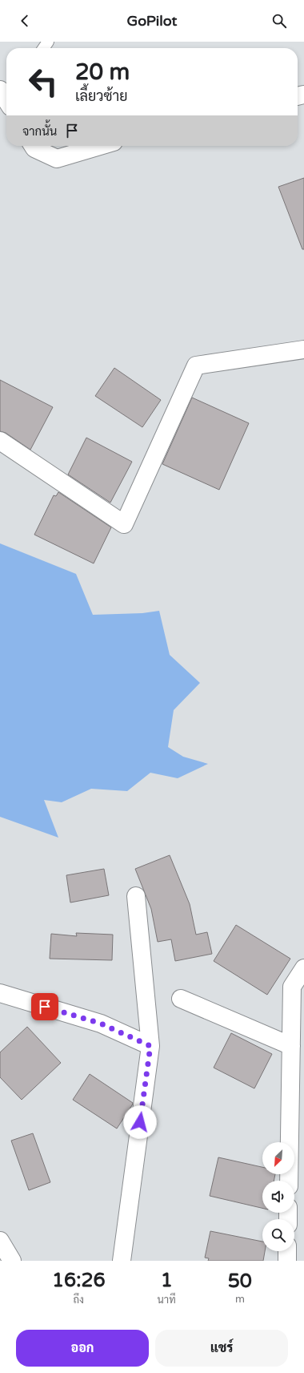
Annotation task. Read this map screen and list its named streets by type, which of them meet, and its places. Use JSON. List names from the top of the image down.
{
  "north": "bottom left",
  "page": {
    "header": "GoPilot",
    "turn": ["20 m", "เลี้ยวซ้าย"],
    "then": "จากนั้น",
    "eta": [
      "16:26",
      "ถึง",
      "1",
      "นาที",
      "50",
      "m"
    ],
    "buttons": ["ออก", "แชร์"]
  }
}
